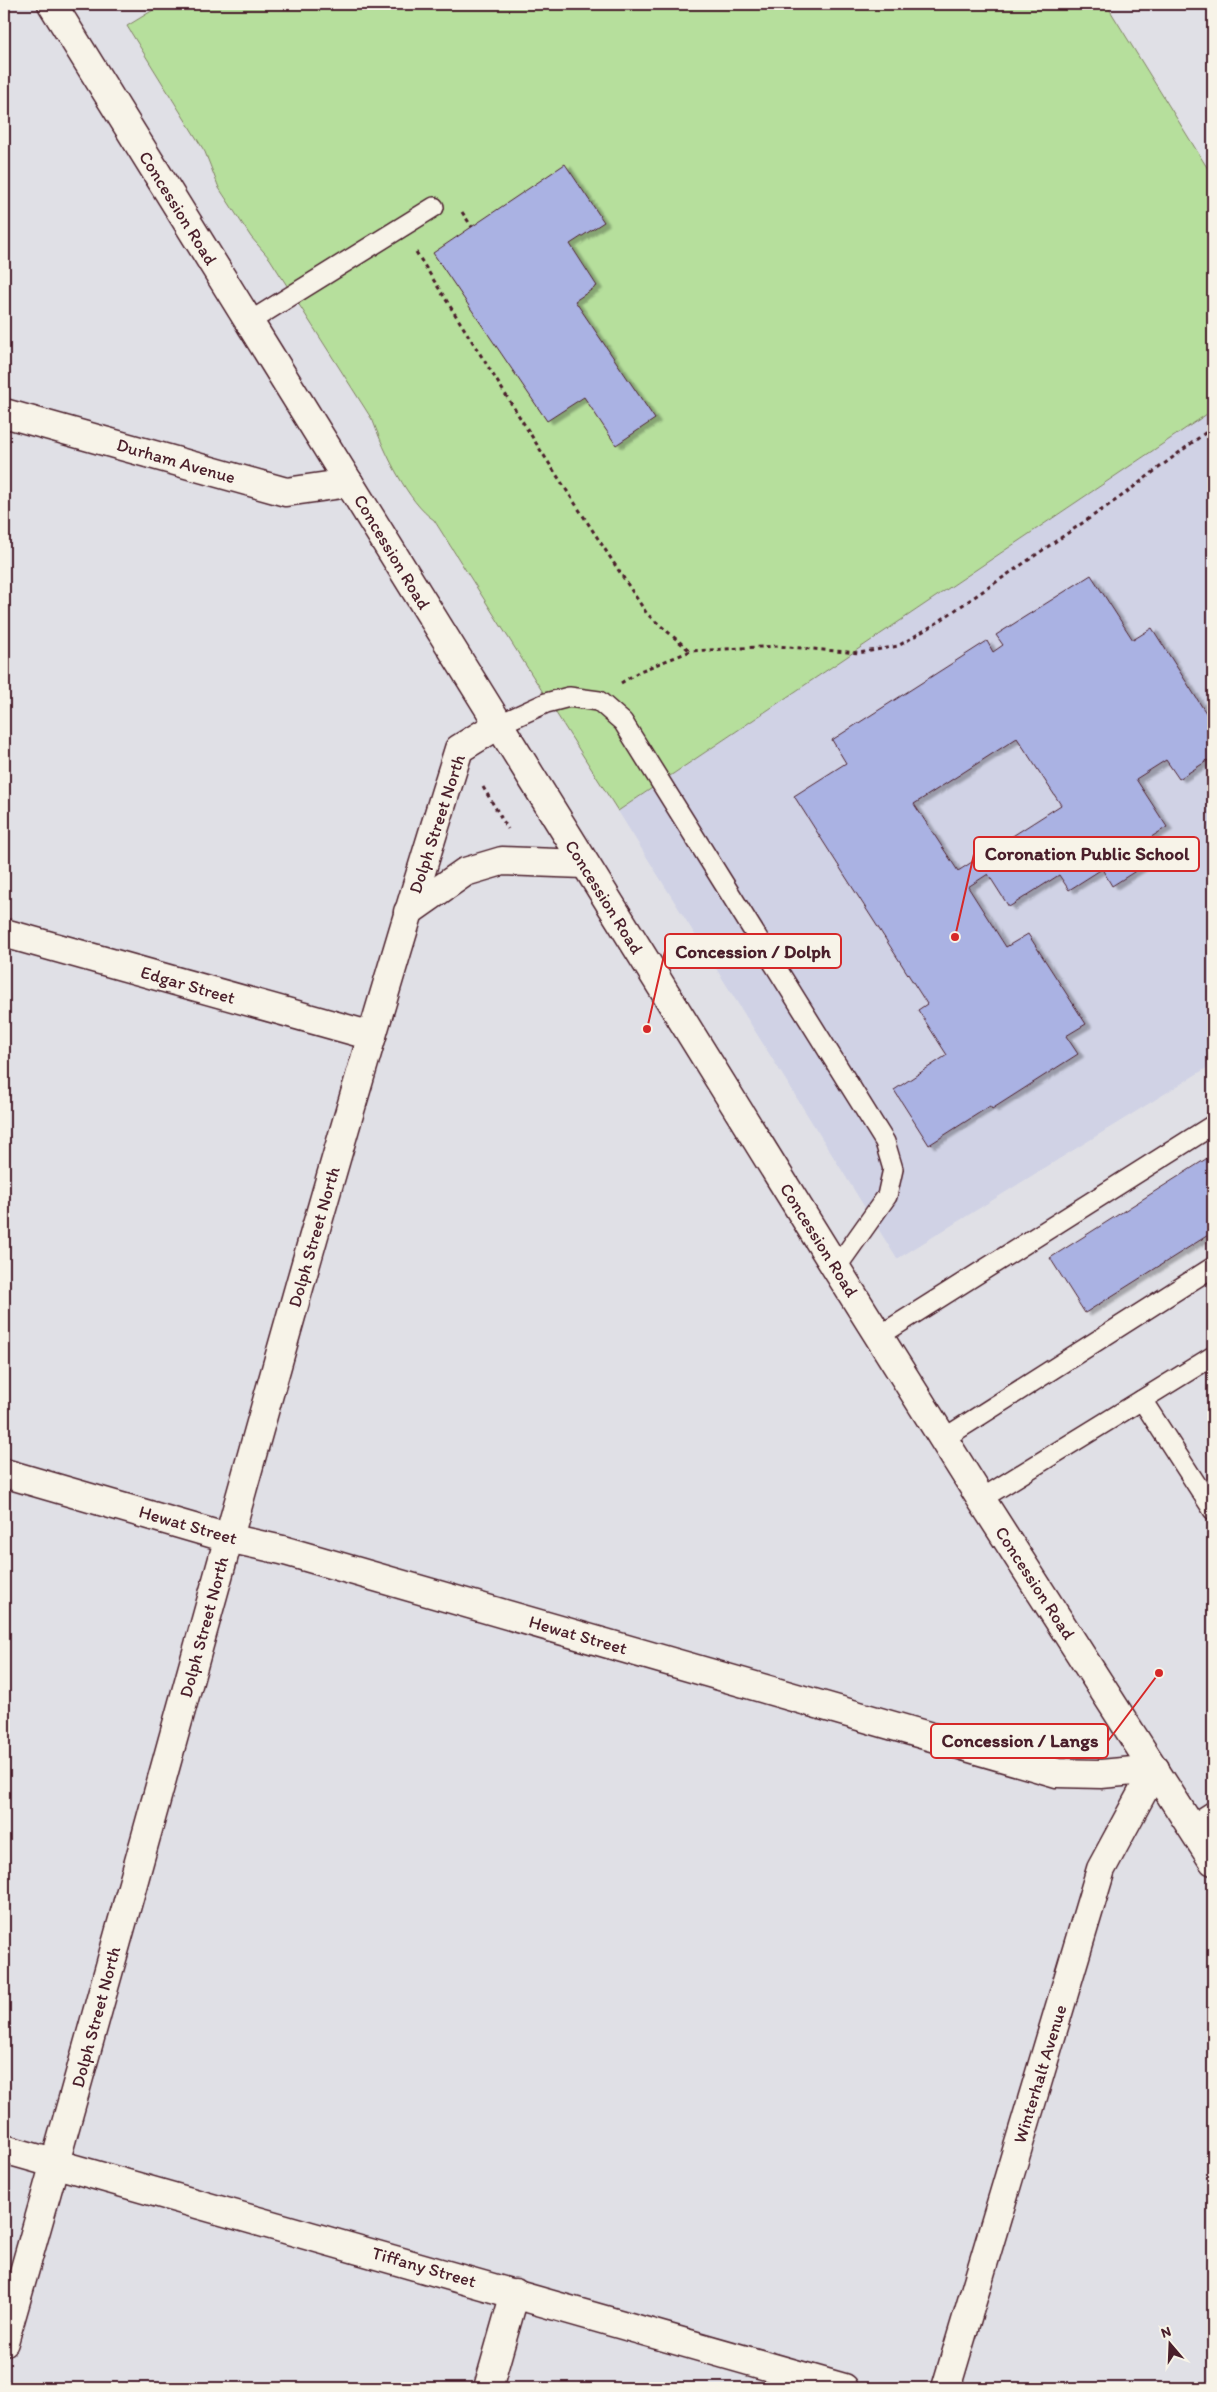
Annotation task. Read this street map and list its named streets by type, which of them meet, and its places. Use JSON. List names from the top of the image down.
{
  "streets": {
    "street": [
      "Concession Road",
      "Durham Avenue",
      "Dolph Street North",
      "Edgar Street",
      "Hewat Street",
      "Winterhalt Avenue",
      "Tiffany Street"
    ]
  },
  "crossings": [
    ["Concession Road", "Durham Avenue"],
    ["Concession Road", "Dolph Street North"],
    ["Concession Road", "Hewat Street"],
    ["Concession Road", "Winterhalt Avenue"],
    ["Dolph Street North", "Edgar Street"],
    ["Dolph Street North", "Hewat Street"],
    ["Dolph Street North", "Tiffany Street"],
    ["Hewat Street", "Winterhalt Avenue"]
  ],
  "places": ["Coronation Public School", "Concession / Dolph", "Concession / Langs"],
  "north": "top"
}
